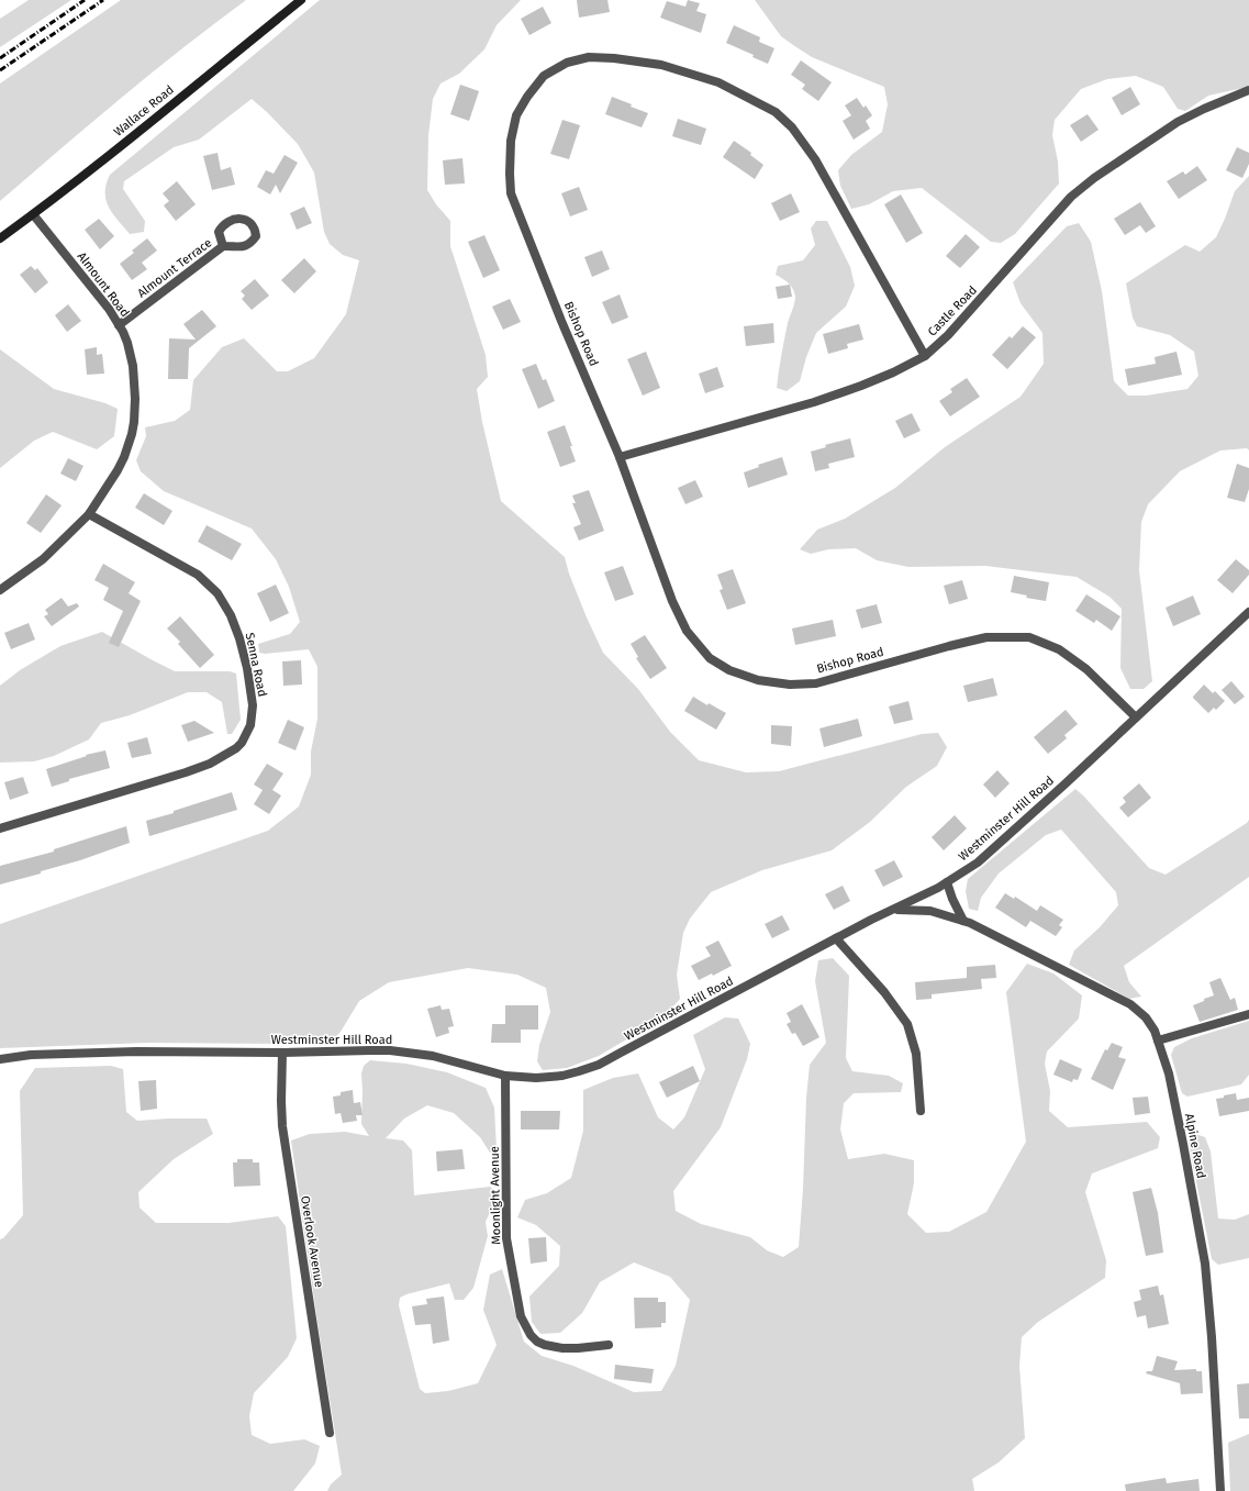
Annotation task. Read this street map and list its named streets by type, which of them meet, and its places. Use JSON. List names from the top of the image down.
{
  "streets": {
    "street": [
      "Wallace Road",
      "Almount Terrace",
      "Almount Road",
      "Castle Road",
      "Bishop Road",
      "Senna Road",
      "Westminster Hill Road",
      "Alpine Road",
      "Moonlight Avenue",
      "Overlook Avenue"
    ]
  },
  "crossings": [
    ["Wallace Road", "Almount Road"],
    ["Almount Terrace", "Almount Road"],
    ["Almount Road", "Senna Road"],
    ["Castle Road", "Bishop Road"],
    ["Bishop Road", "Westminster Hill Road"],
    ["Westminster Hill Road", "Alpine Road"],
    ["Westminster Hill Road", "Moonlight Avenue"],
    ["Westminster Hill Road", "Overlook Avenue"]
  ]
}
